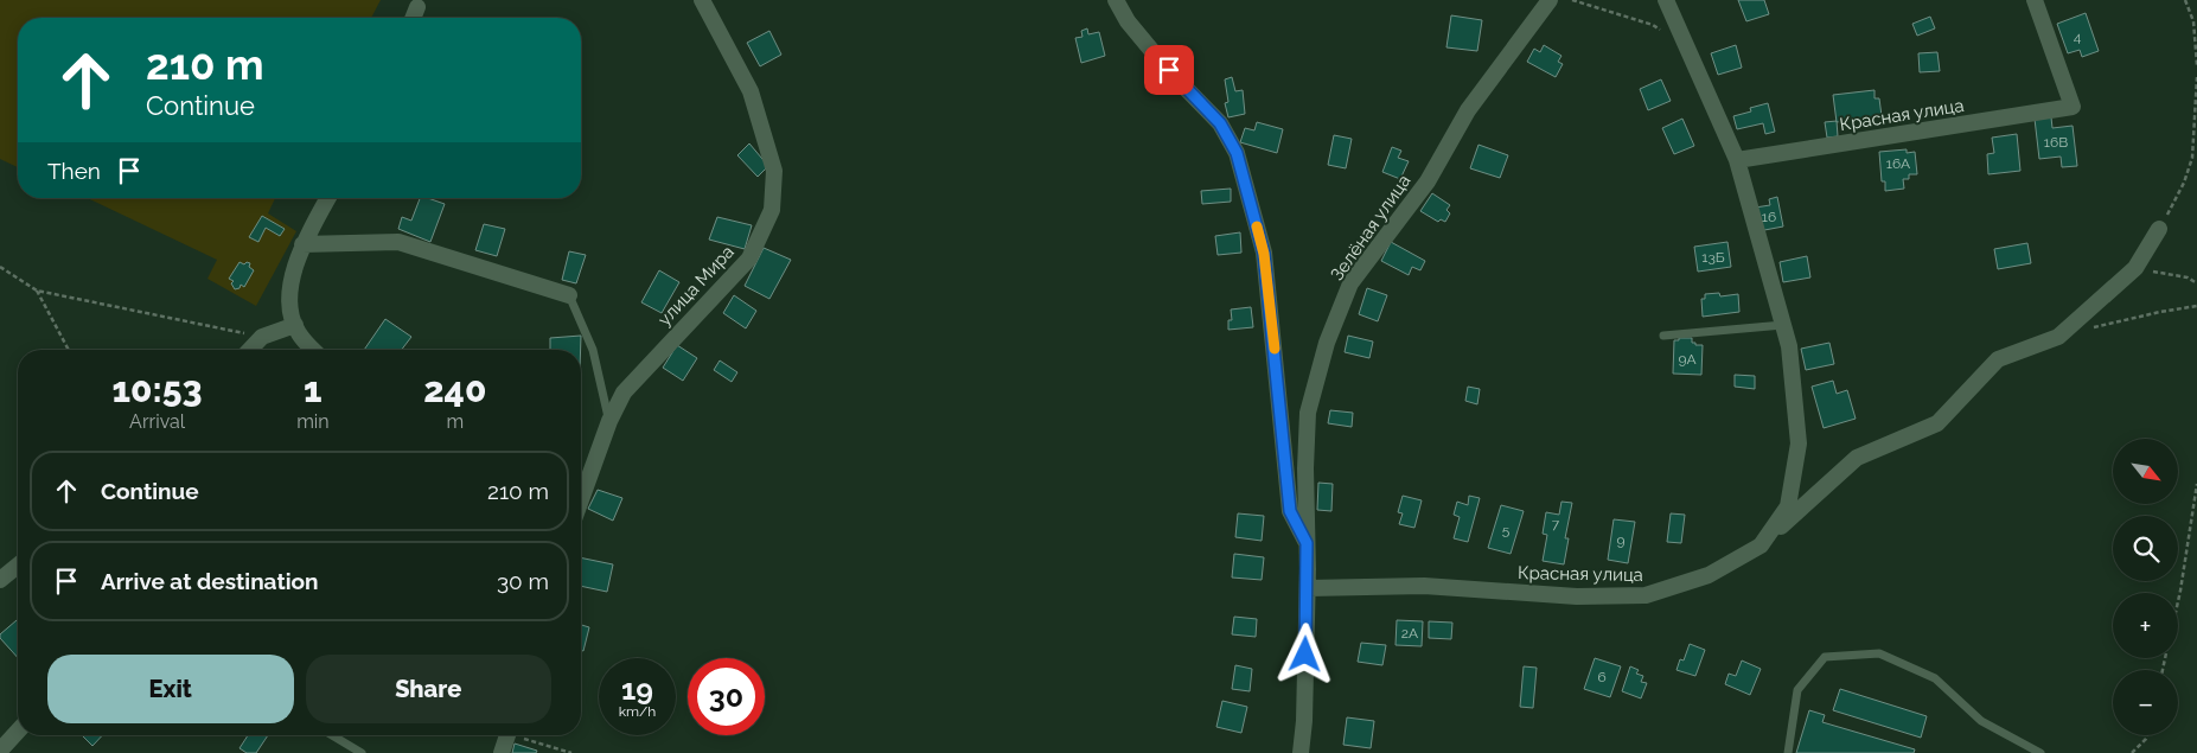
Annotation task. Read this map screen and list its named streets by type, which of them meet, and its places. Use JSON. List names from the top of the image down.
{
  "streets": {
    "street": ["Красная улица", "Зелёная улица", "улица Мира"]
  },
  "crossings": [
    ["Красная улица", "Зелёная улица"]
  ],
  "house_numbers": [
    "4",
    "16В",
    "16А",
    "16",
    "13Б",
    "9А",
    "7",
    "5",
    "9",
    "2А",
    "6"
  ],
  "north": "bottom right",
  "page": {
    "turn": ["210 m", "Continue"],
    "then": "Then",
    "eta": [
      "10:53",
      "Arrival",
      "1",
      "min",
      "240",
      "m"
    ],
    "map_buttons": ["+", "−"],
    "list": [
      {
        "name": "Continue",
        "value": "210 m"
      },
      {
        "name": "Arrive at destination",
        "value": "30 m"
      }
    ],
    "buttons": ["Exit", "Share"],
    "speed": "19 km/h",
    "limit": "30"
  }
}
